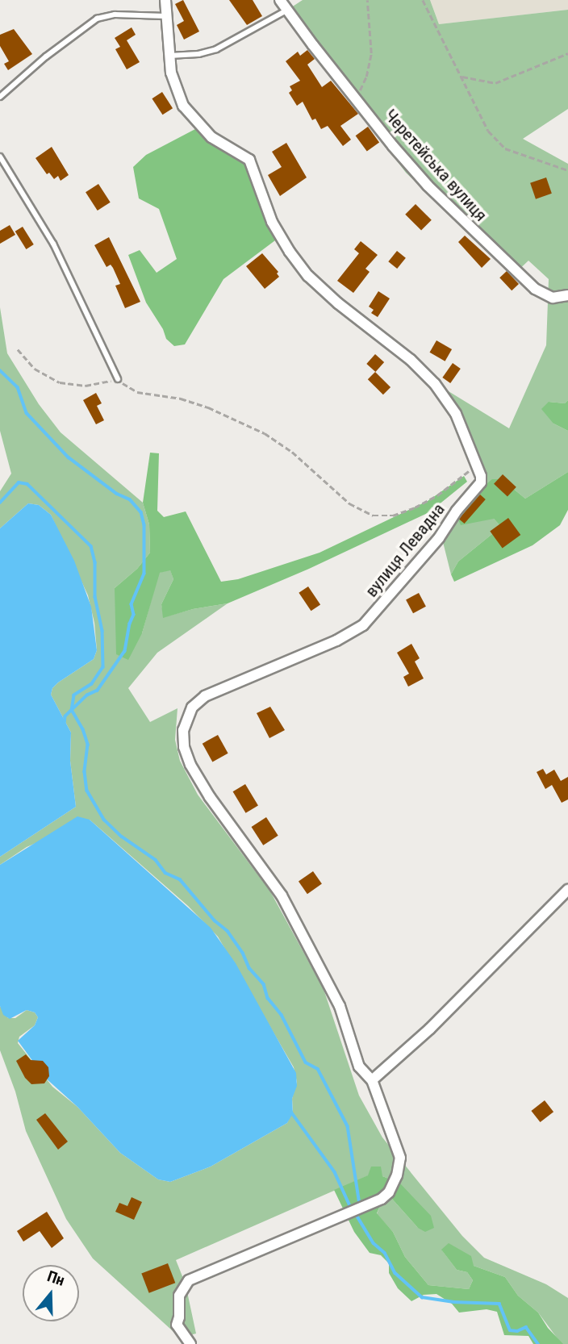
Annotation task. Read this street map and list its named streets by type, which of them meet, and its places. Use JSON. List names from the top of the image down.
{
  "streets": {
    "street": ["Черетейська вулиця", "вулиця Левадна"]
  },
  "north": "top"
}
